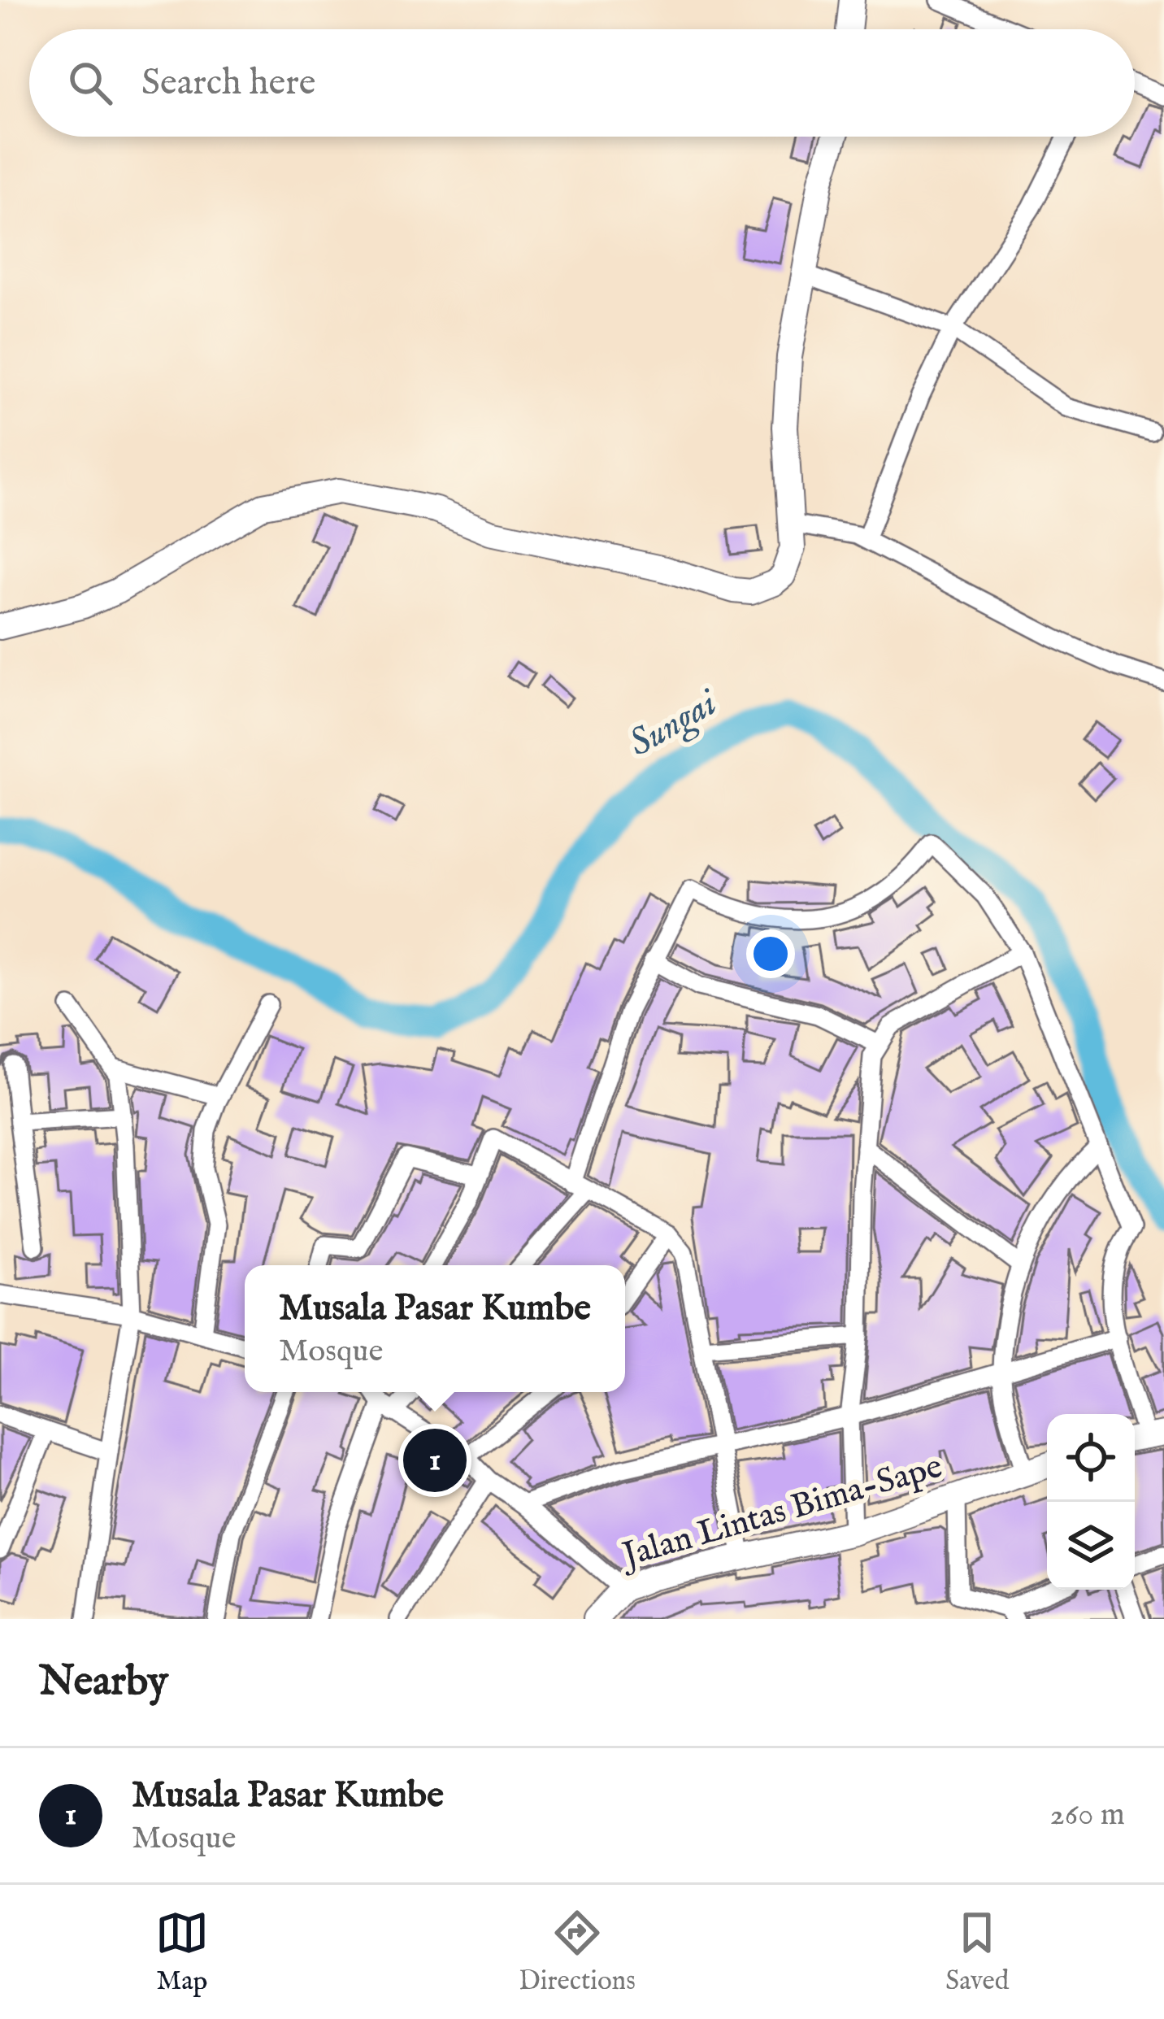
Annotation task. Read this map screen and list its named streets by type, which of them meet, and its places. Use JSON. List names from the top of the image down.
{
  "streets": {
    "highway": ["Jalan Lintas Bima-Sape"]
  },
  "water": ["Sungai"],
  "page": {
    "search": "Search here",
    "popup": ["Musala Pasar Kumbe", "Mosque"],
    "pins": "1",
    "heading": "Nearby",
    "list": [
      {
        "mark": "1",
        "name": "Musala Pasar Kumbe",
        "note": "Mosque",
        "value": "260 m"
      }
    ],
    "nav": ["Map", "Directions", "Saved"]
  }
}
